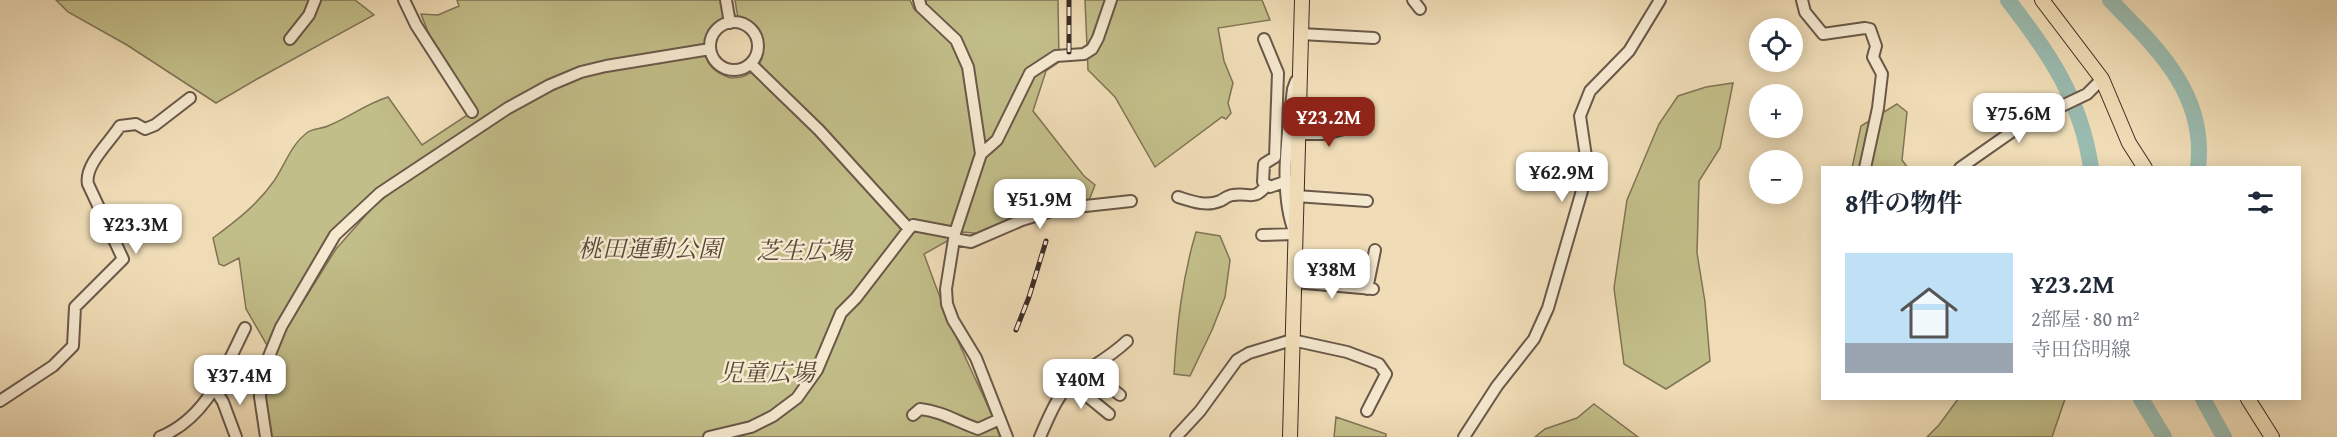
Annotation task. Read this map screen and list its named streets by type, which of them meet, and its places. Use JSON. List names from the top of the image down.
{
  "parks": ["桃田運動公園", "芝生広場", "児童広場"],
  "page": {
    "map_buttons": ["+", "−"],
    "price": [
      "¥75.6M",
      "¥23.2M",
      "¥62.9M",
      "¥51.9M",
      "¥23.3M",
      "¥38M",
      "¥37.4M",
      "¥40M"
    ],
    "heading": "8件の物件",
    "list": [
      {
        "name": "¥23.2M",
        "note": "2部屋 · 80 m² · 寺田岱明線"
      }
    ]
  }
}
